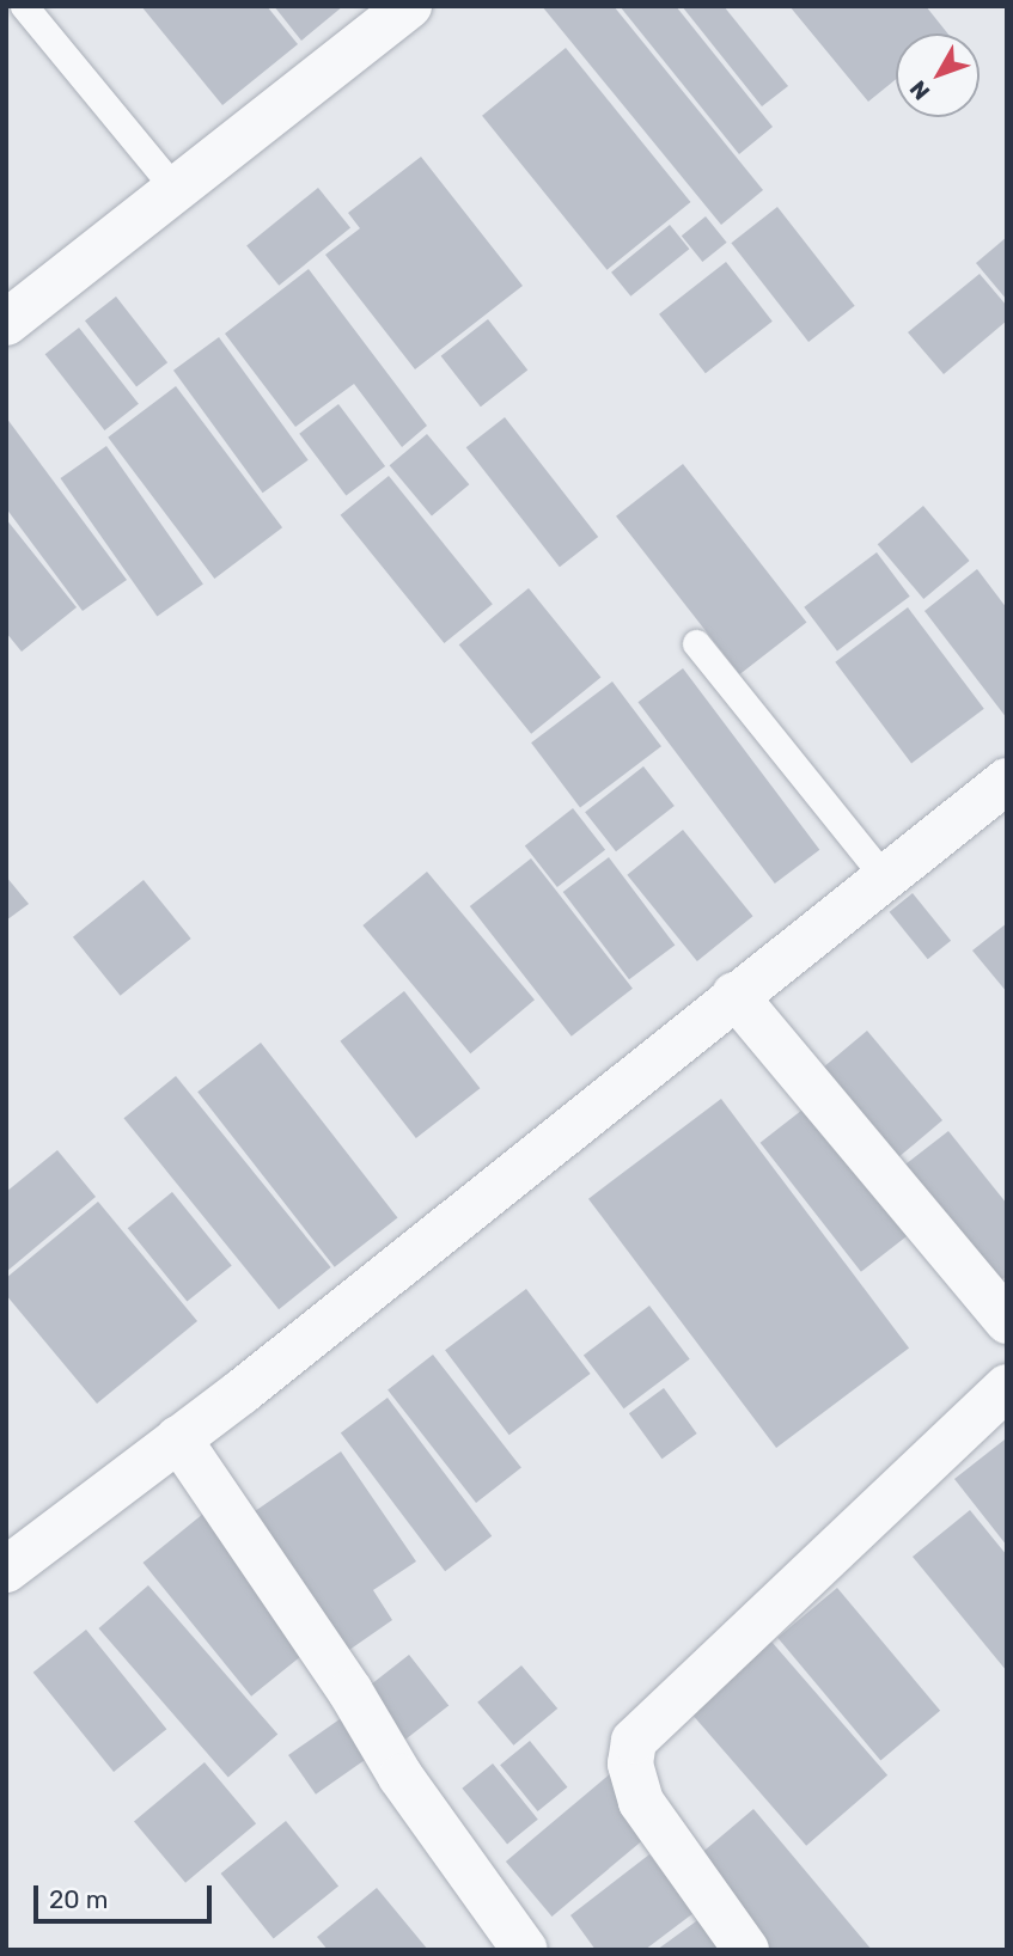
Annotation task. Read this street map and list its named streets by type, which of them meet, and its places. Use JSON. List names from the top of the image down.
{
  "scale_bar": "20 m",
  "north": "bottom left"
}
